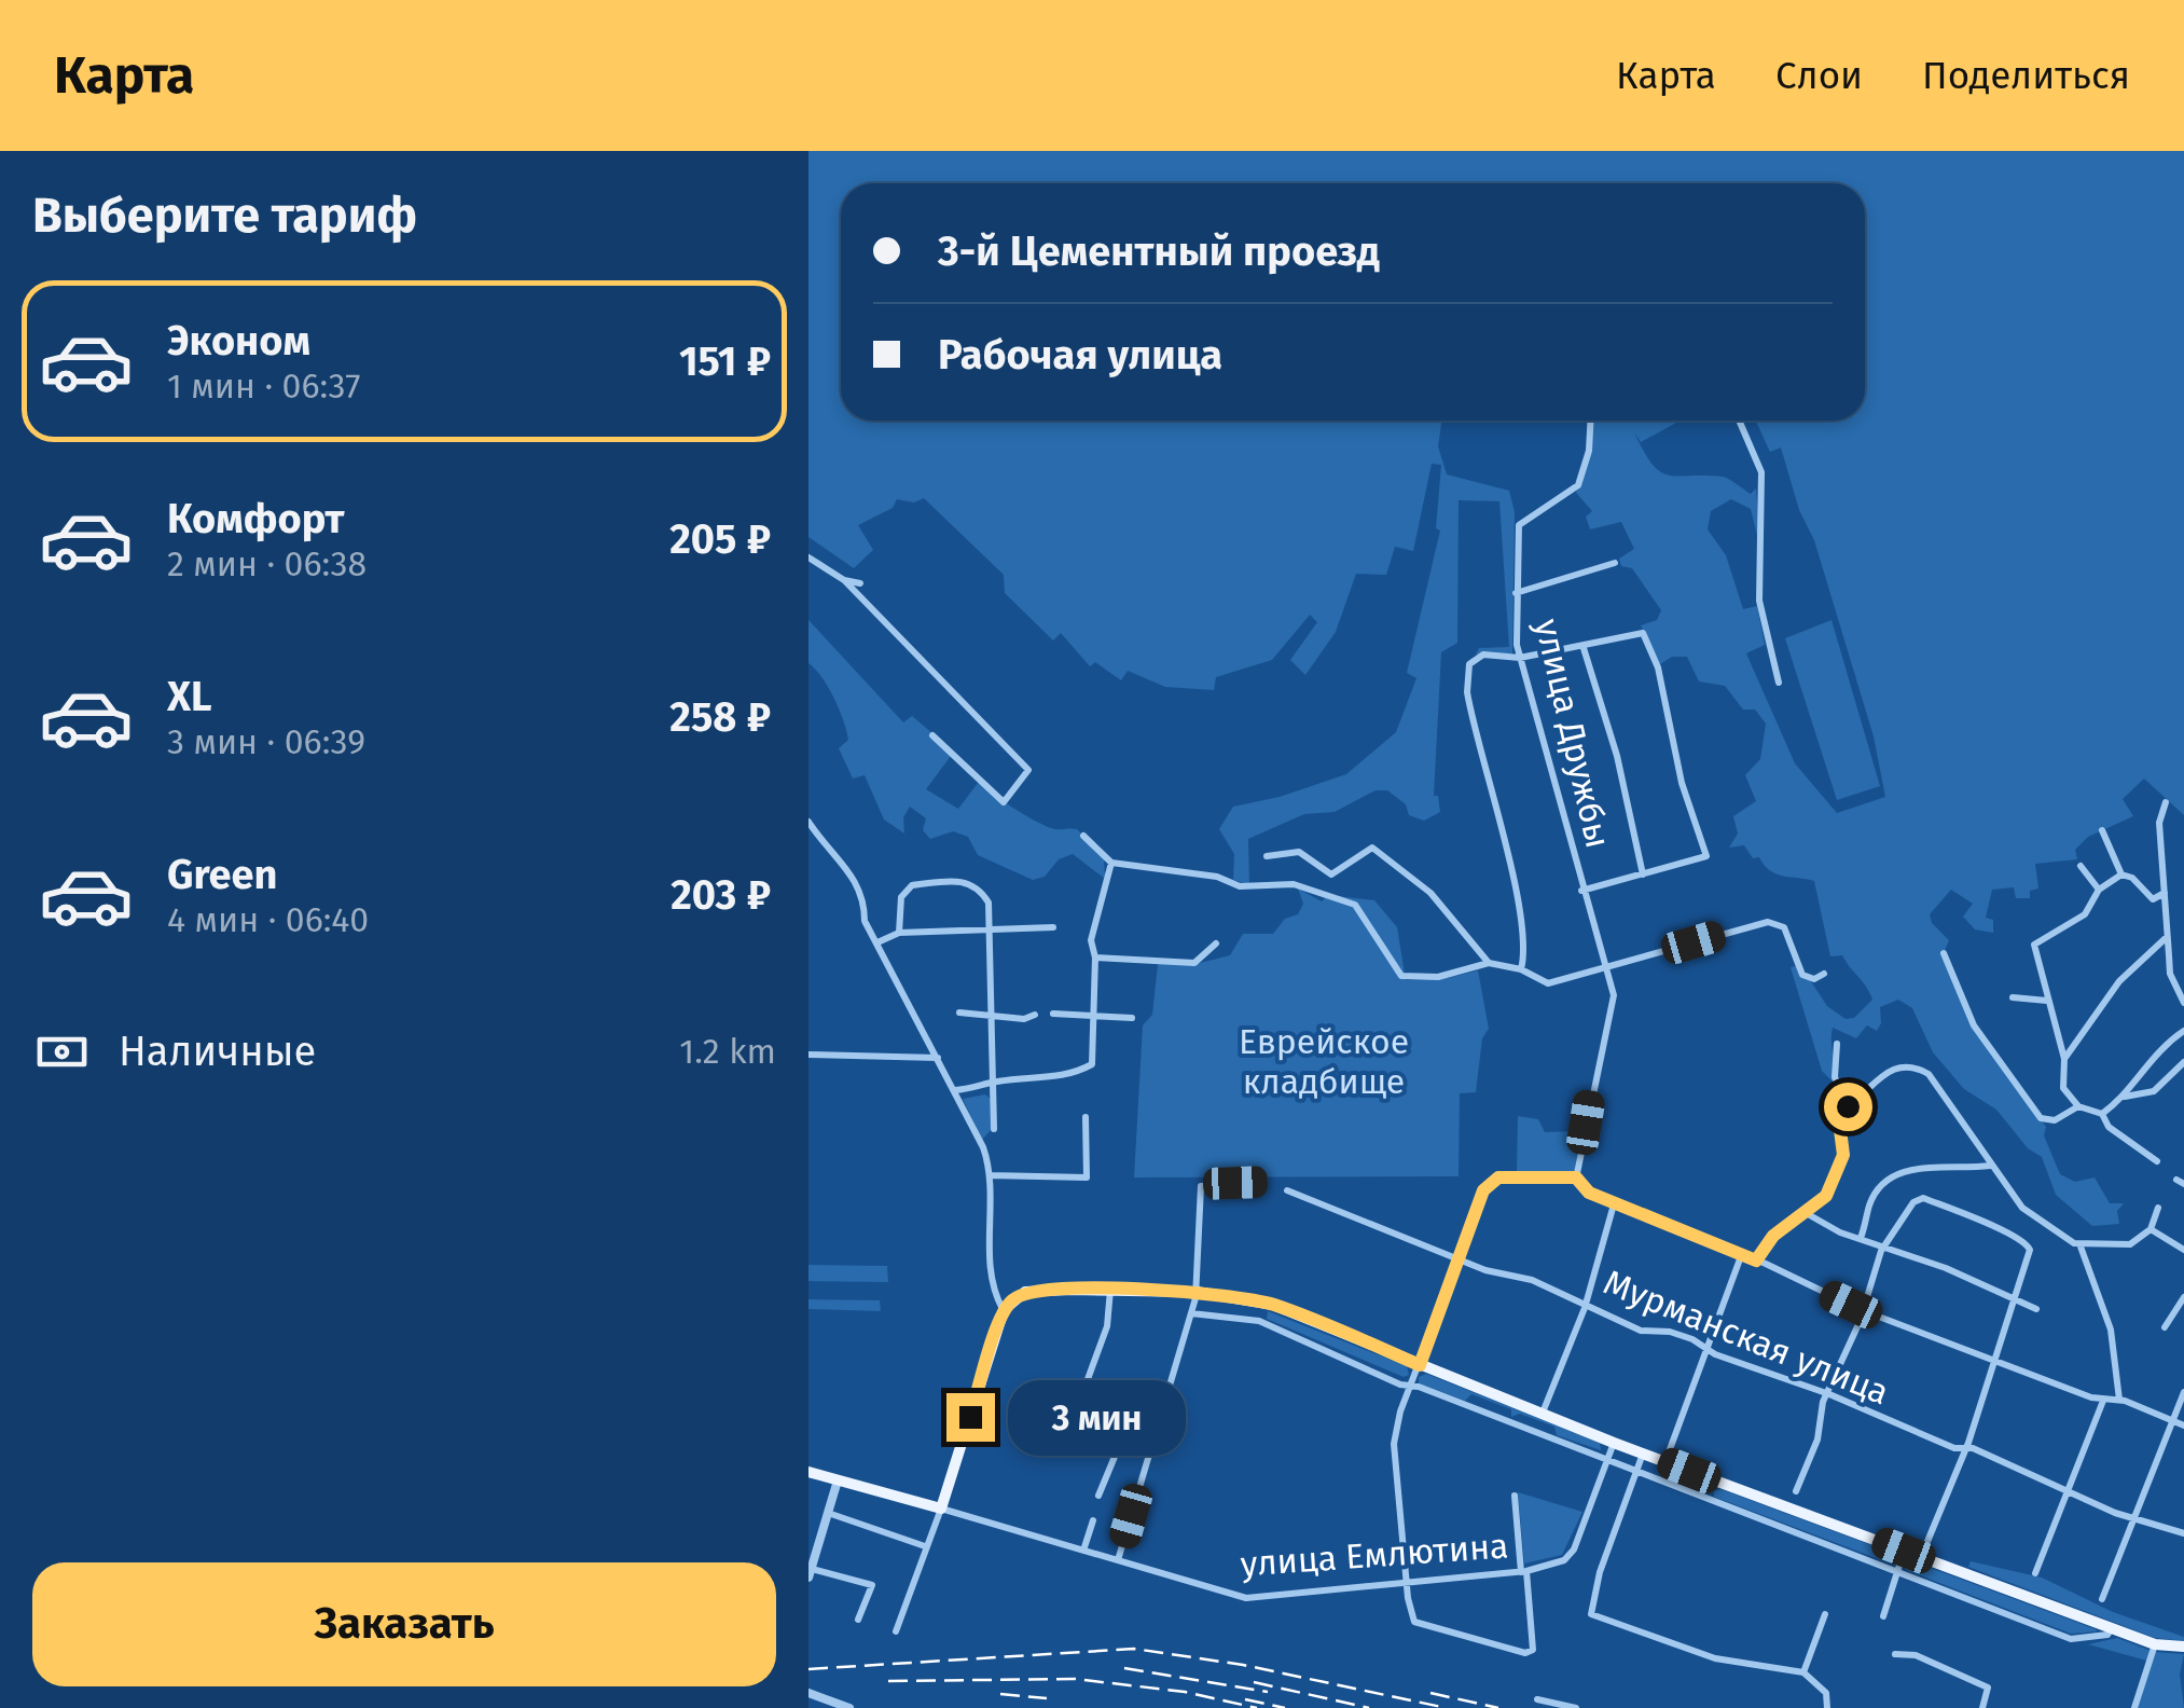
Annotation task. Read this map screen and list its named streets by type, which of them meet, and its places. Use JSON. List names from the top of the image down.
{
  "streets": {
    "main road": ["улица Емлютина"],
    "street": ["улица Дружбы", "Мурманская улица"]
  },
  "parks": ["Еврейское кладбище"],
  "page": {
    "header": "Карта",
    "nav": ["Карта", "Слои", "Поделиться"],
    "heading": "Выберите тариф",
    "banner": ["3-й Цементный проезд", "Рабочая улица"],
    "list": [
      {
        "name": "Эконом",
        "note": "1 мин · 06:37",
        "value": "151 ₽"
      },
      {
        "name": "Комфорт",
        "note": "2 мин · 06:38",
        "value": "205 ₽"
      },
      {
        "name": "XL",
        "note": "3 мин · 06:39",
        "value": "258 ₽"
      },
      {
        "name": "Green",
        "note": "4 мин · 06:40",
        "value": "203 ₽"
      }
    ],
    "pay": ["Наличные", "1.2 km"],
    "bubble": "3 мин",
    "buttons": "Заказать"
  }
}
